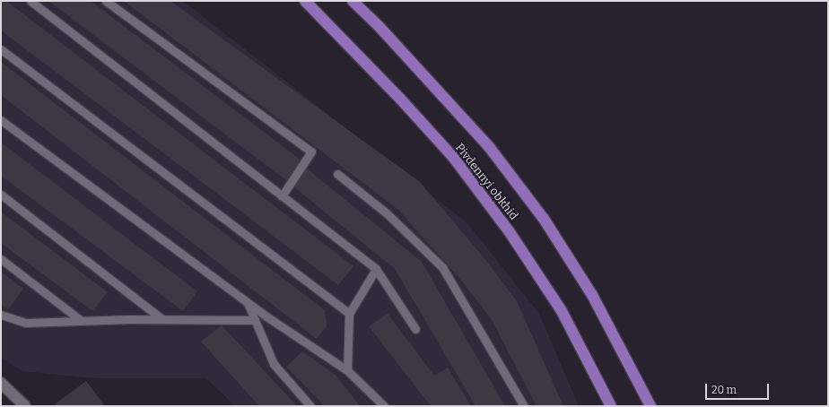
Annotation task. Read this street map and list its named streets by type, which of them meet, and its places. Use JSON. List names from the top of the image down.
{
  "streets": {
    "main road": ["Pivdennyi obkhid"]
  },
  "scale_bar": "20 m"
}
